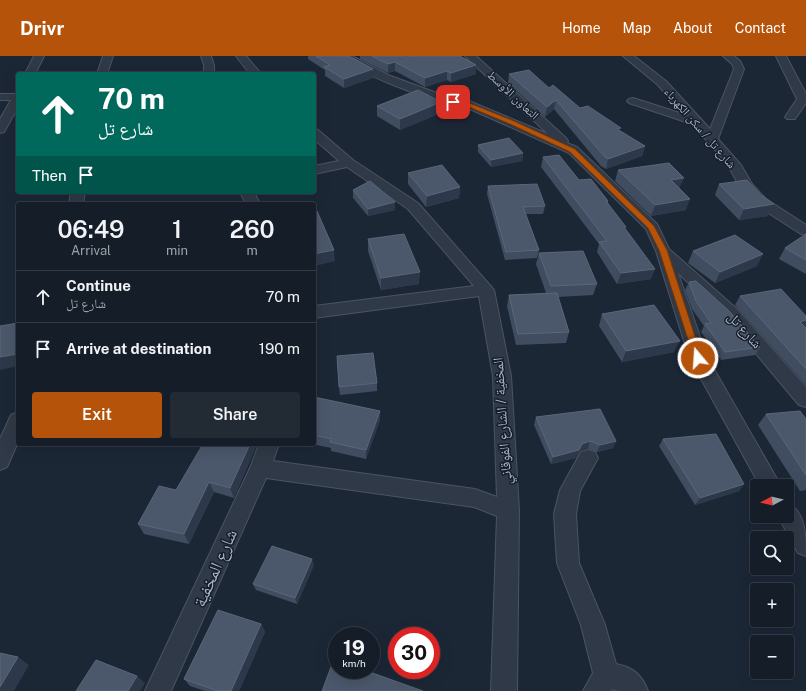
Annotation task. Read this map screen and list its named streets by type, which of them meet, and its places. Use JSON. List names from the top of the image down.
{
  "streets": {
    "street": [
      "التعاون الأوسط",
      "شارع تل / سكن الكهرباء",
      "شارع تل",
      "المخفية / الشارع الفوقاني",
      "شارع المخفية"
    ]
  },
  "crossings": [
    ["التعاون الأوسط", "شارع تل"]
  ],
  "north": "left",
  "page": {
    "header": "Drivr",
    "nav": [
      "Home",
      "Map",
      "About",
      "Contact"
    ],
    "turn": ["70 m", "شارع تل"],
    "then": "Then",
    "eta": [
      "06:49",
      "Arrival",
      "1",
      "min",
      "260",
      "m"
    ],
    "list": [
      {
        "name": "Continue",
        "note": "شارع تل",
        "value": "70 m"
      },
      {
        "name": "Arrive at destination",
        "value": "190 m"
      }
    ],
    "buttons": ["Exit", "Share"],
    "map_buttons": ["+", "−"],
    "speed": "19 km/h",
    "limit": "30"
  }
}
